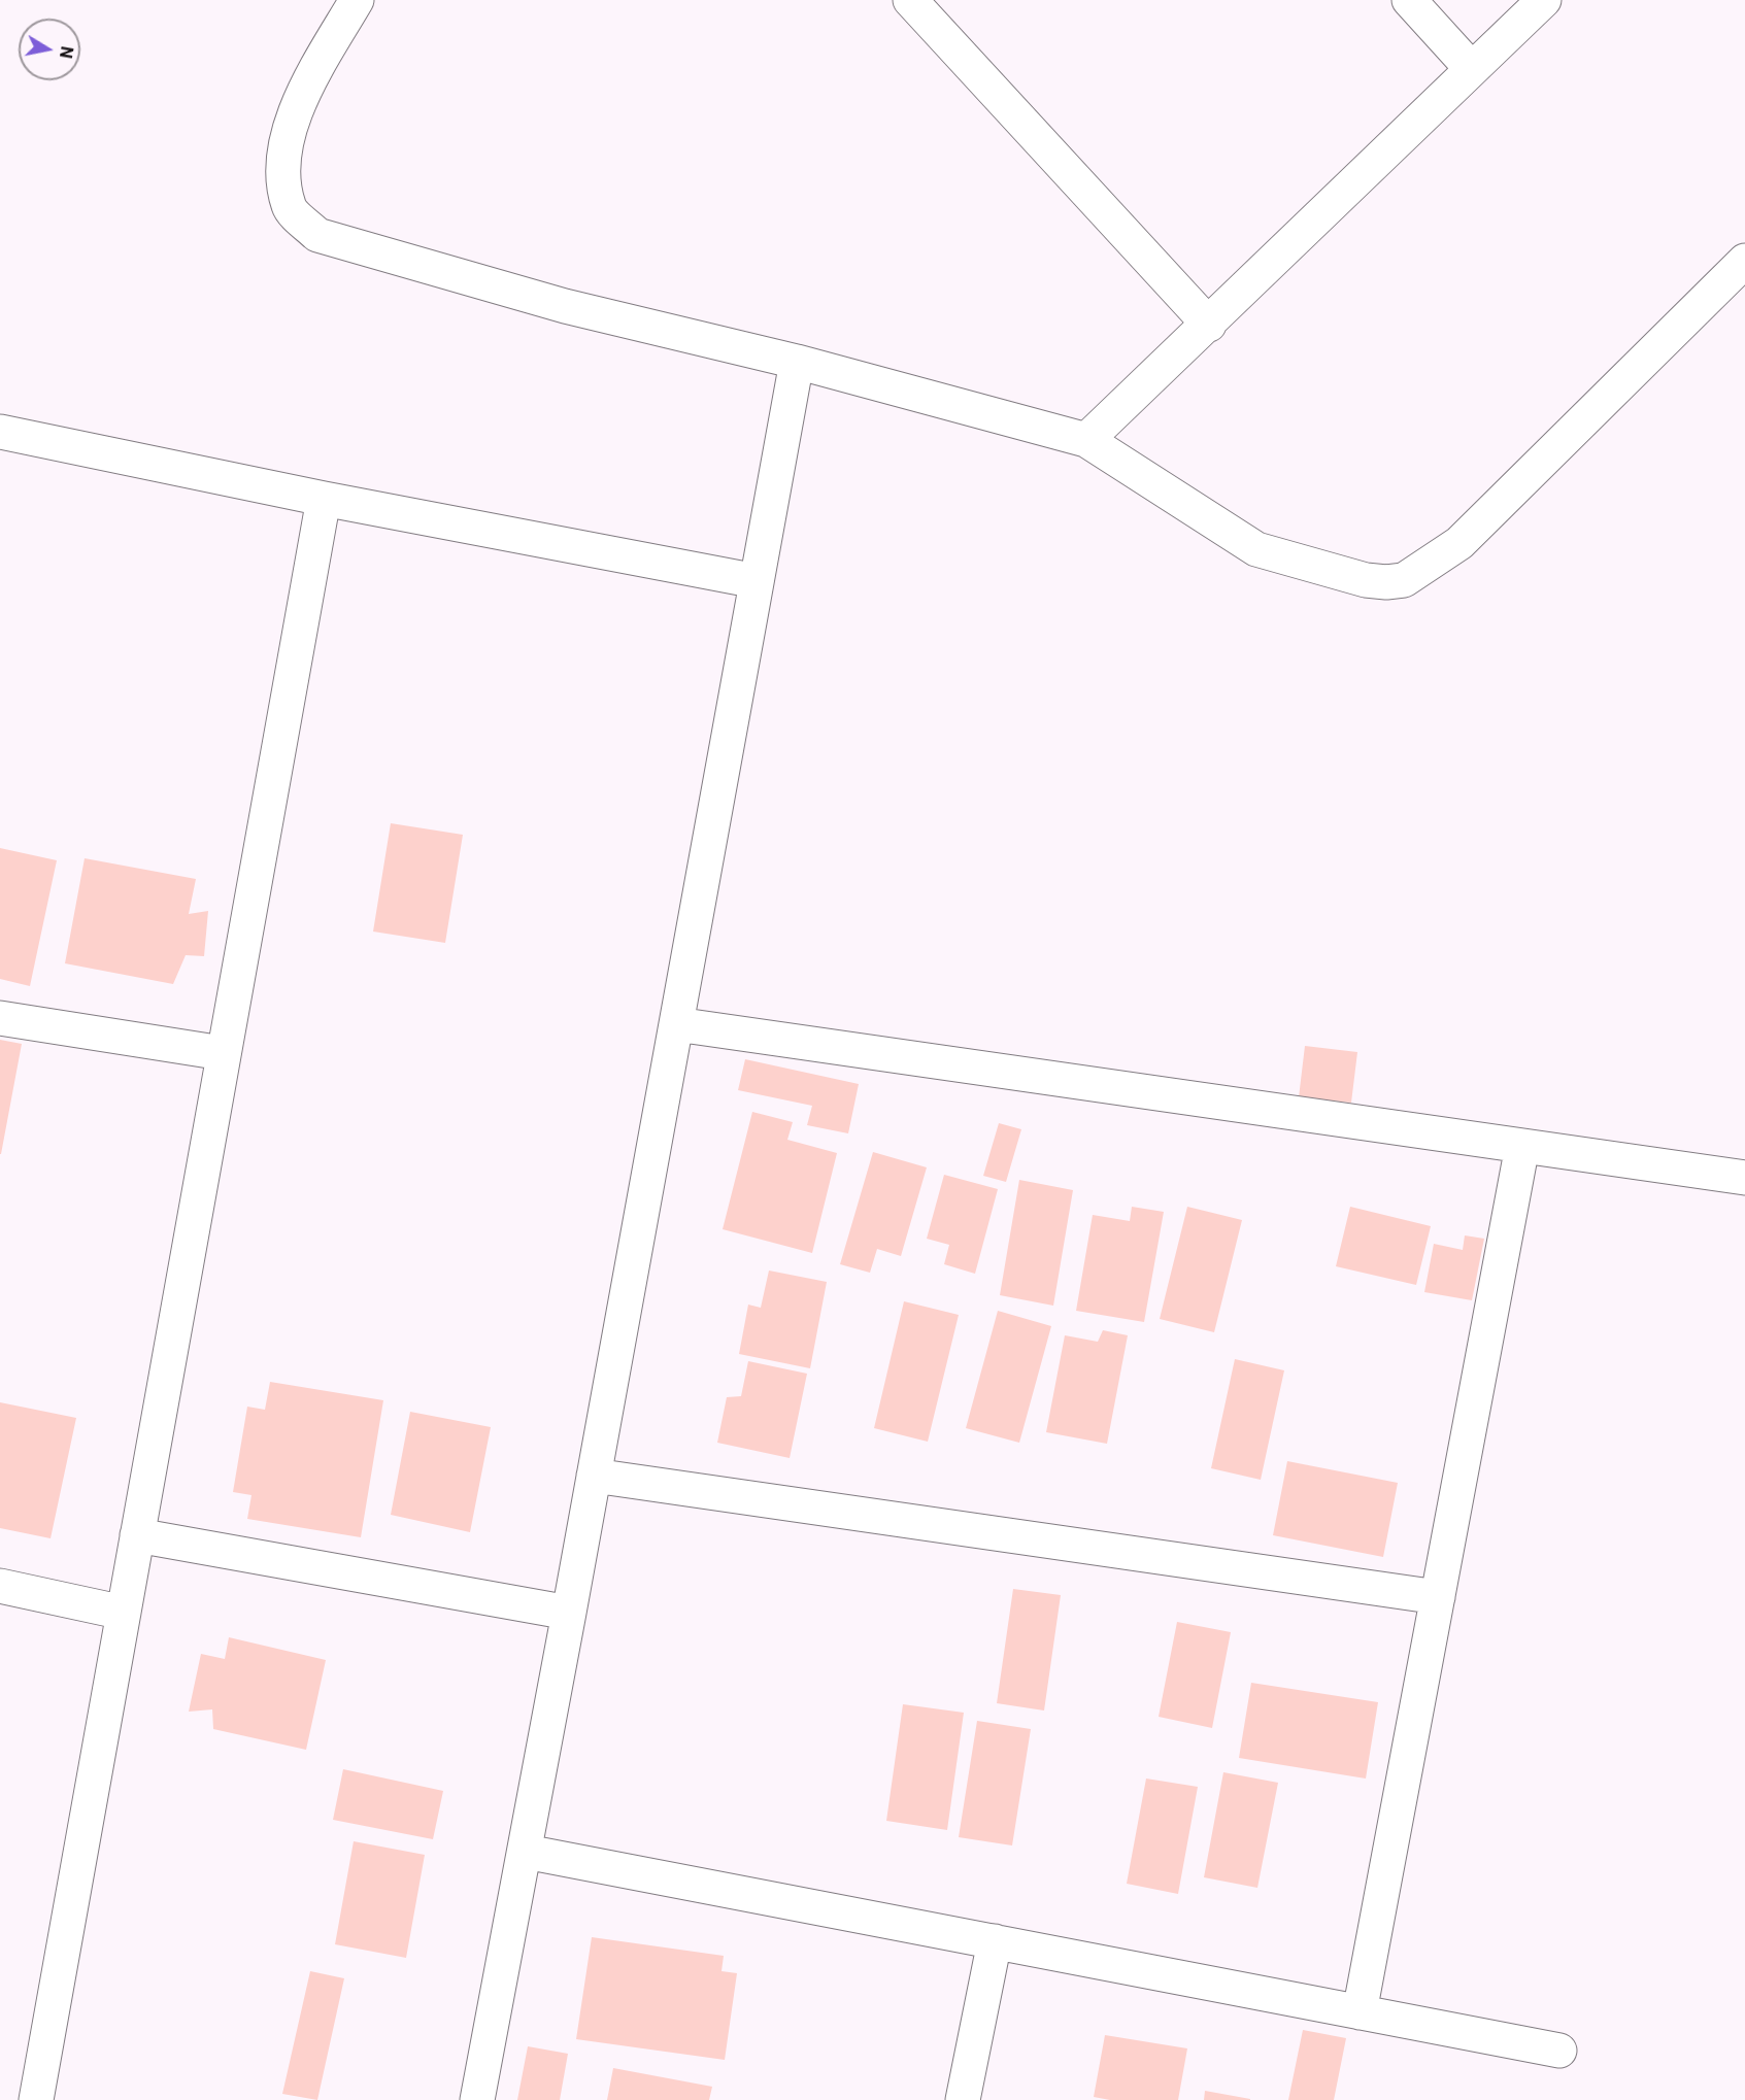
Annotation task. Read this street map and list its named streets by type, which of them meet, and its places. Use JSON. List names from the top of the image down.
{
  "north": "right"
}
